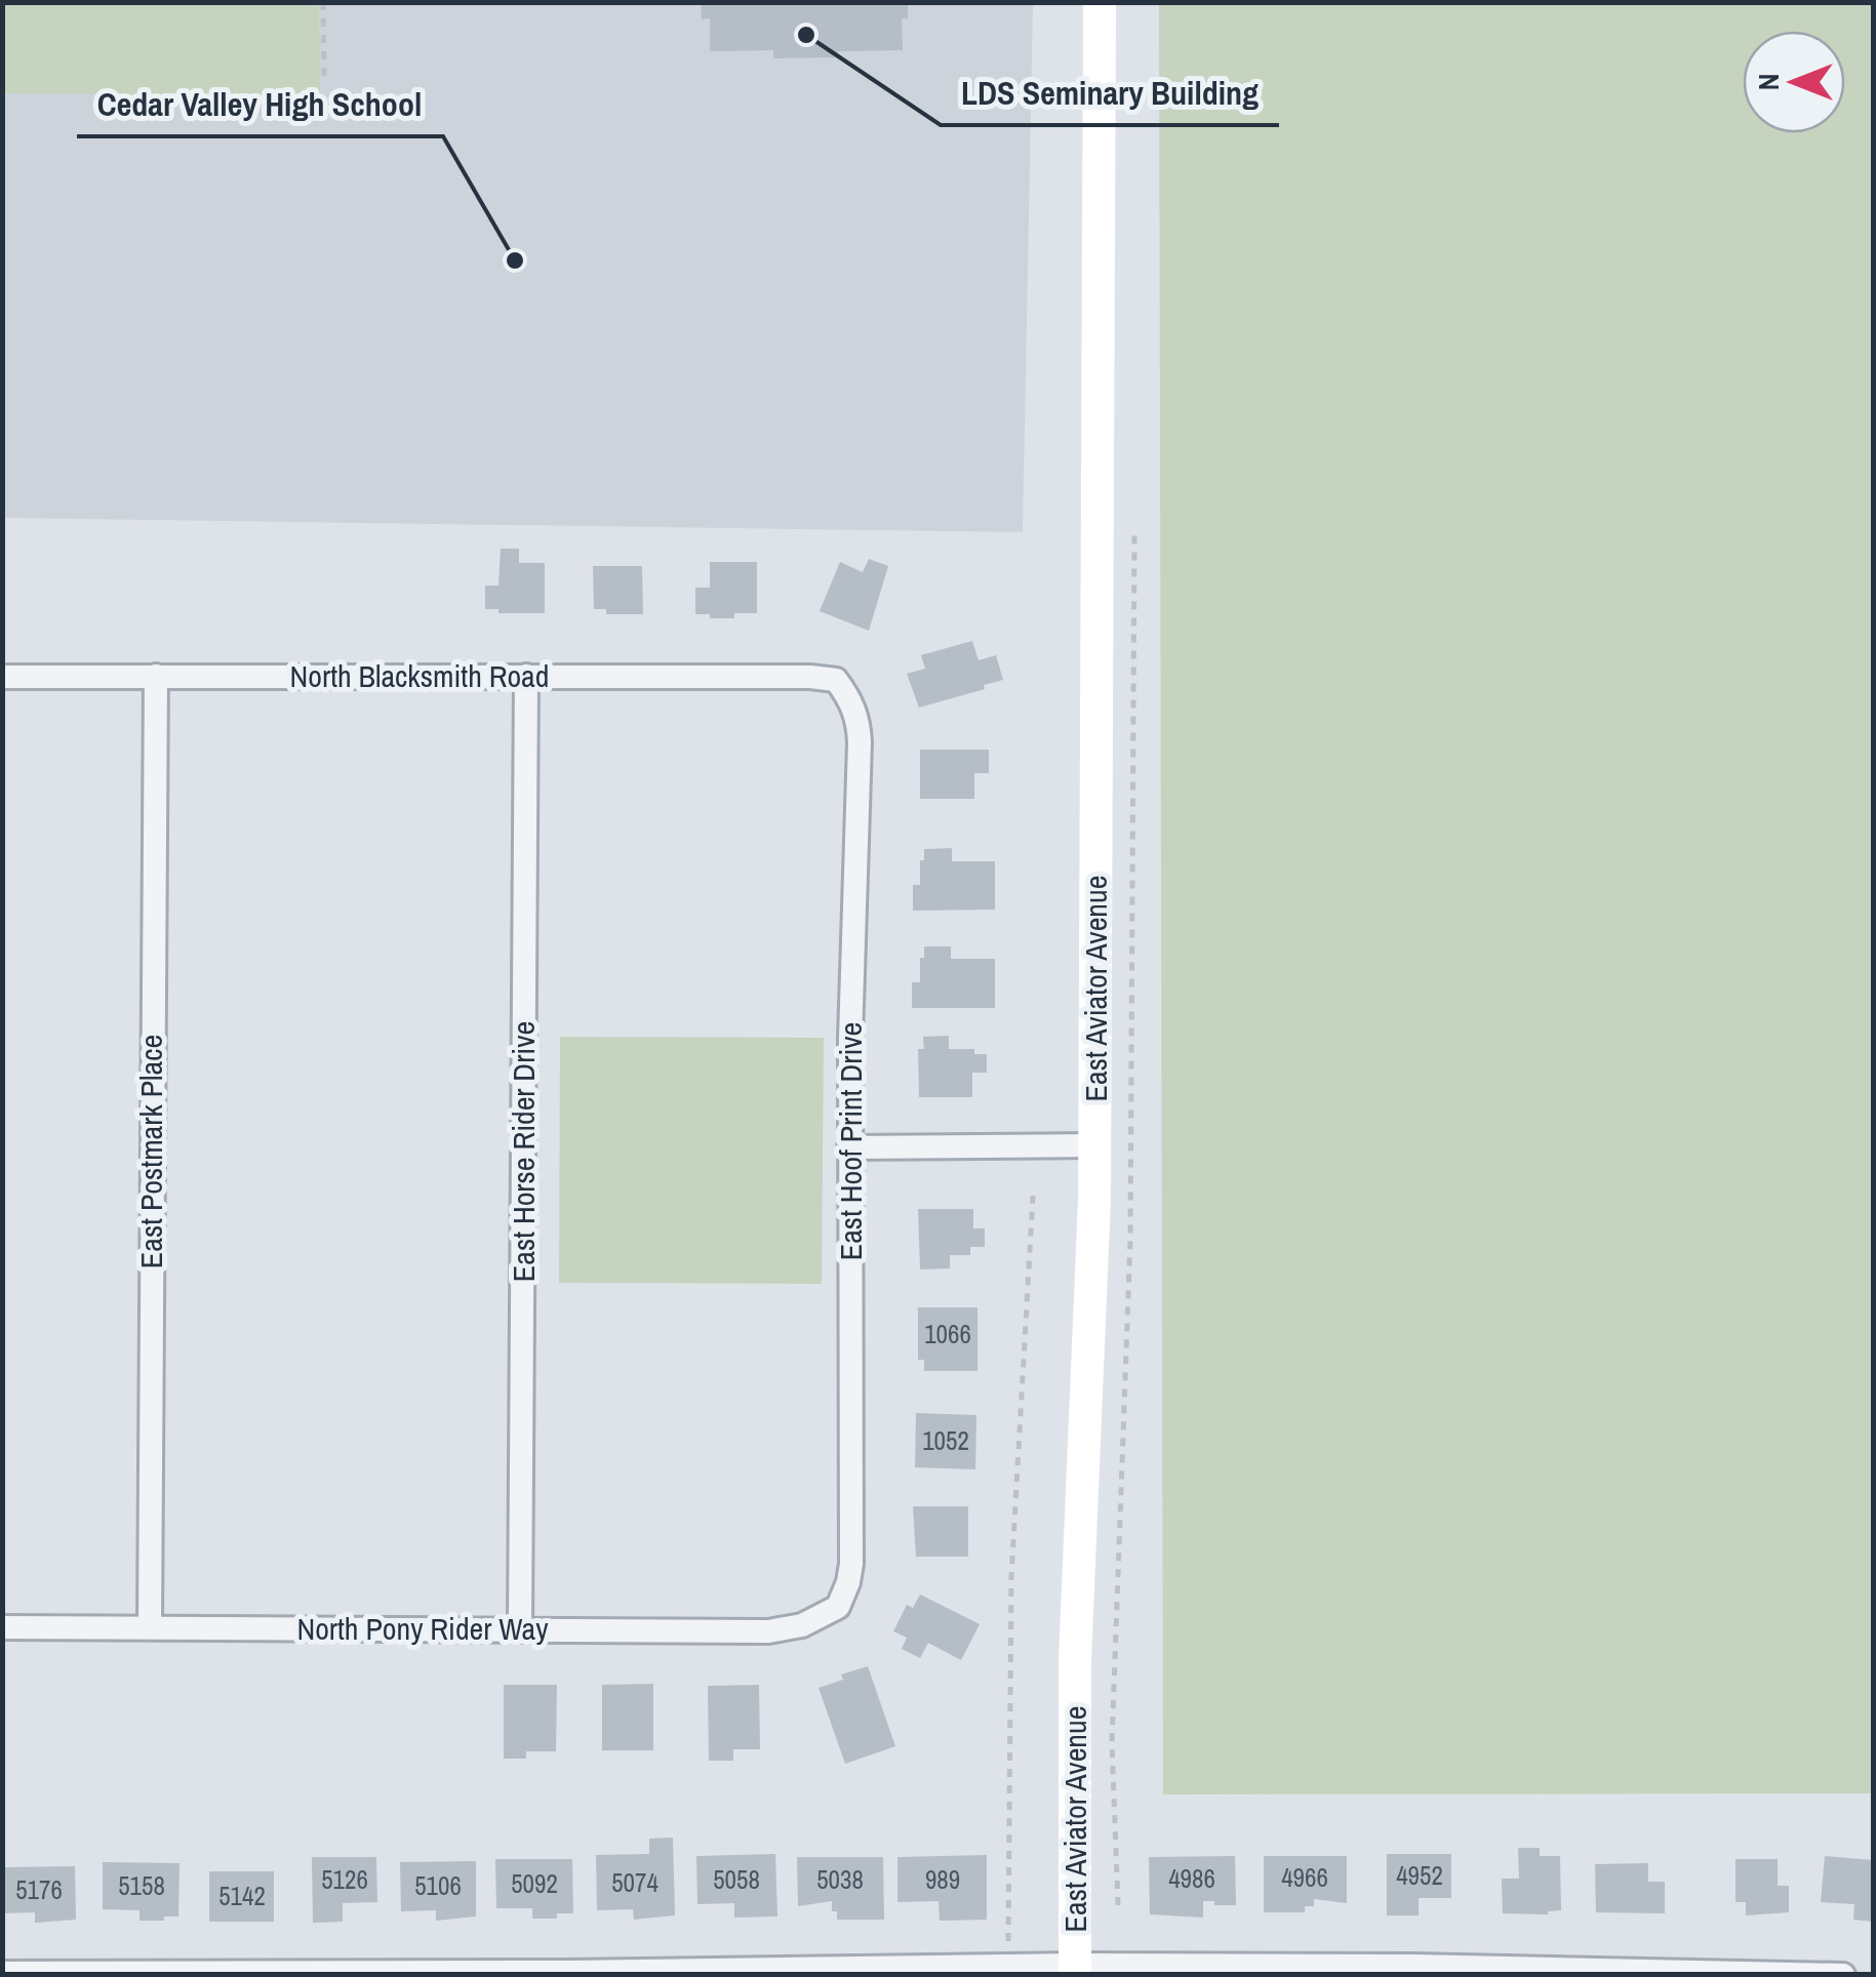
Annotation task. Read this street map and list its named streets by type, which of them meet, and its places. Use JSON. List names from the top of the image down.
{
  "streets": {
    "street": [
      "North Blacksmith Road",
      "East Aviator Avenue",
      "East Hoof Print Drive",
      "East Postmark Place",
      "East Horse Rider Drive",
      "North Pony Rider Way"
    ]
  },
  "crossings": [
    ["North Blacksmith Road", "East Hoof Print Drive"],
    ["North Blacksmith Road", "East Postmark Place"],
    ["North Blacksmith Road", "East Horse Rider Drive"],
    ["East Hoof Print Drive", "North Pony Rider Way"],
    ["East Postmark Place", "North Pony Rider Way"],
    ["East Horse Rider Drive", "North Pony Rider Way"]
  ],
  "places": ["LDS Seminary Building", "Cedar Valley High School"],
  "house_numbers": [
    "1066",
    "1052",
    "4952",
    "4966",
    "4986",
    "5126",
    "5058",
    "5038",
    "989",
    "5074",
    "5092",
    "5158",
    "5106",
    "5176",
    "5142"
  ],
  "north": "left"
}
